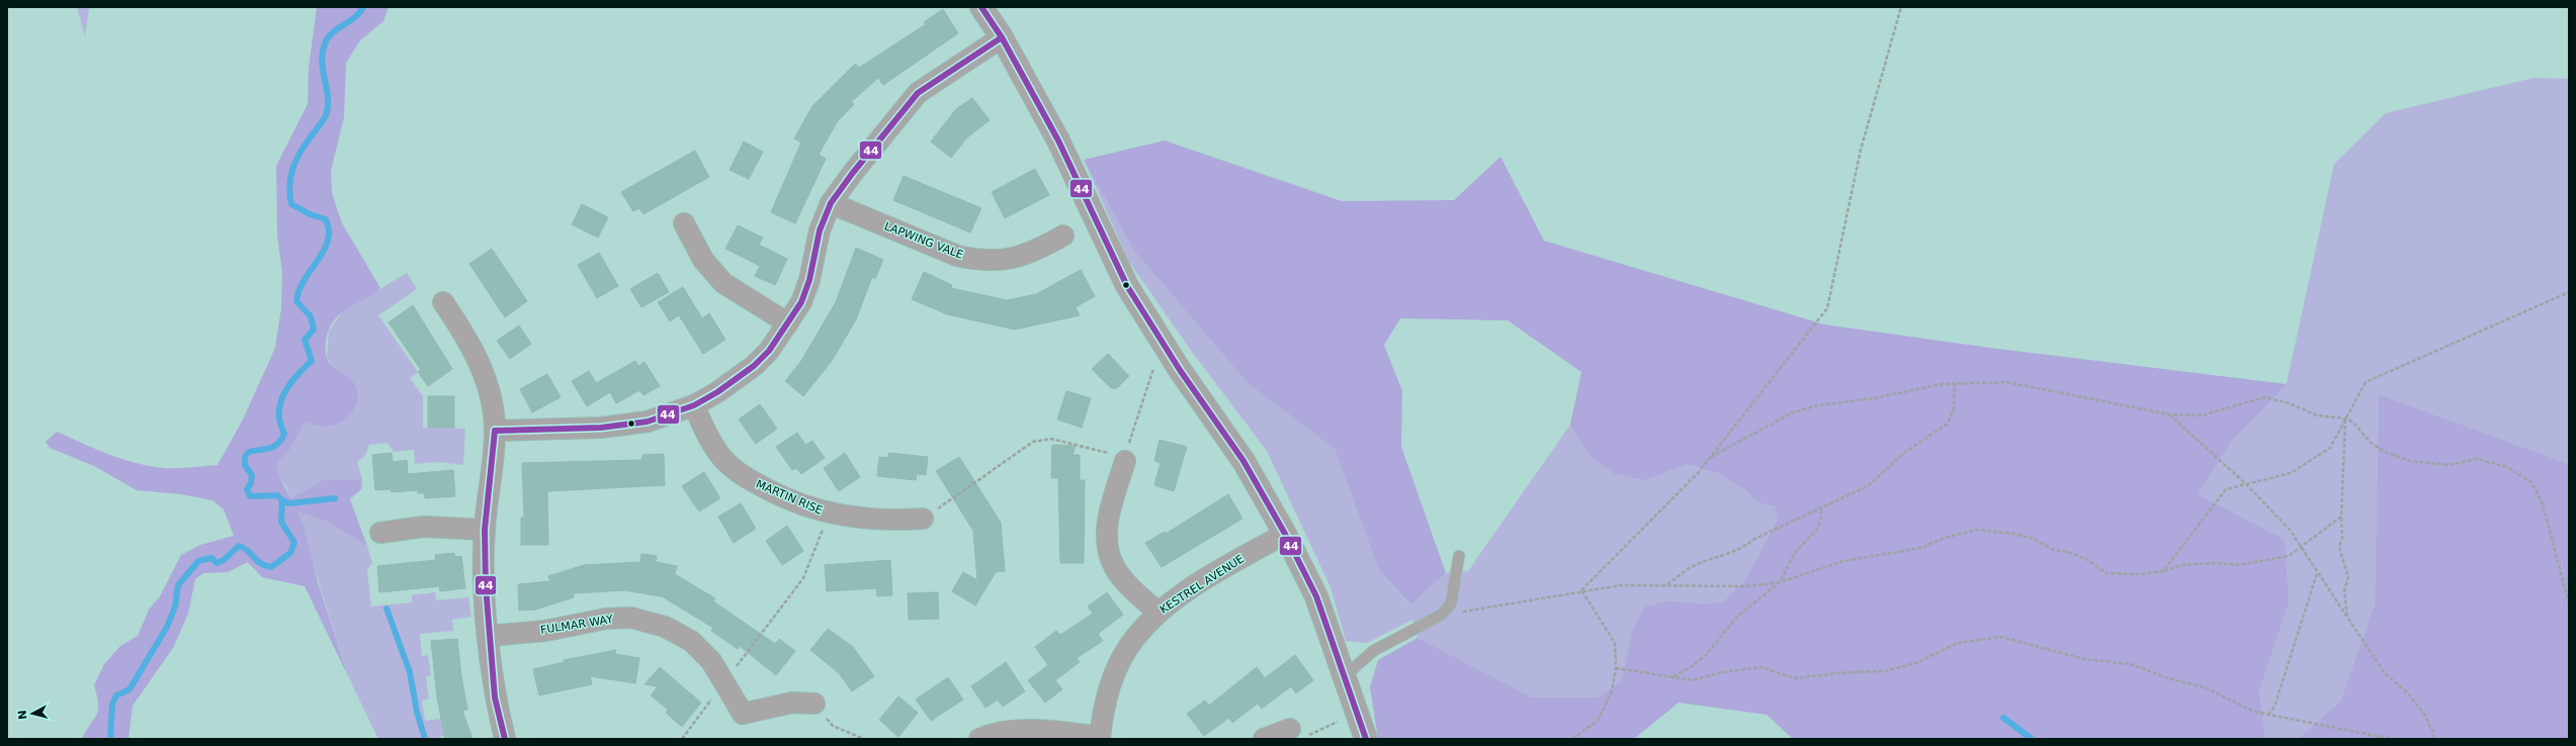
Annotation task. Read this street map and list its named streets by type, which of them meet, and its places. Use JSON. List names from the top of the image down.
{
  "streets": {
    "street": [
      "LAPWING VALE",
      "MARTIN RISE",
      "KESTREL AVENUE",
      "FULMAR WAY"
    ]
  },
  "lines": ["transit line 44"],
  "north": "left"
}
